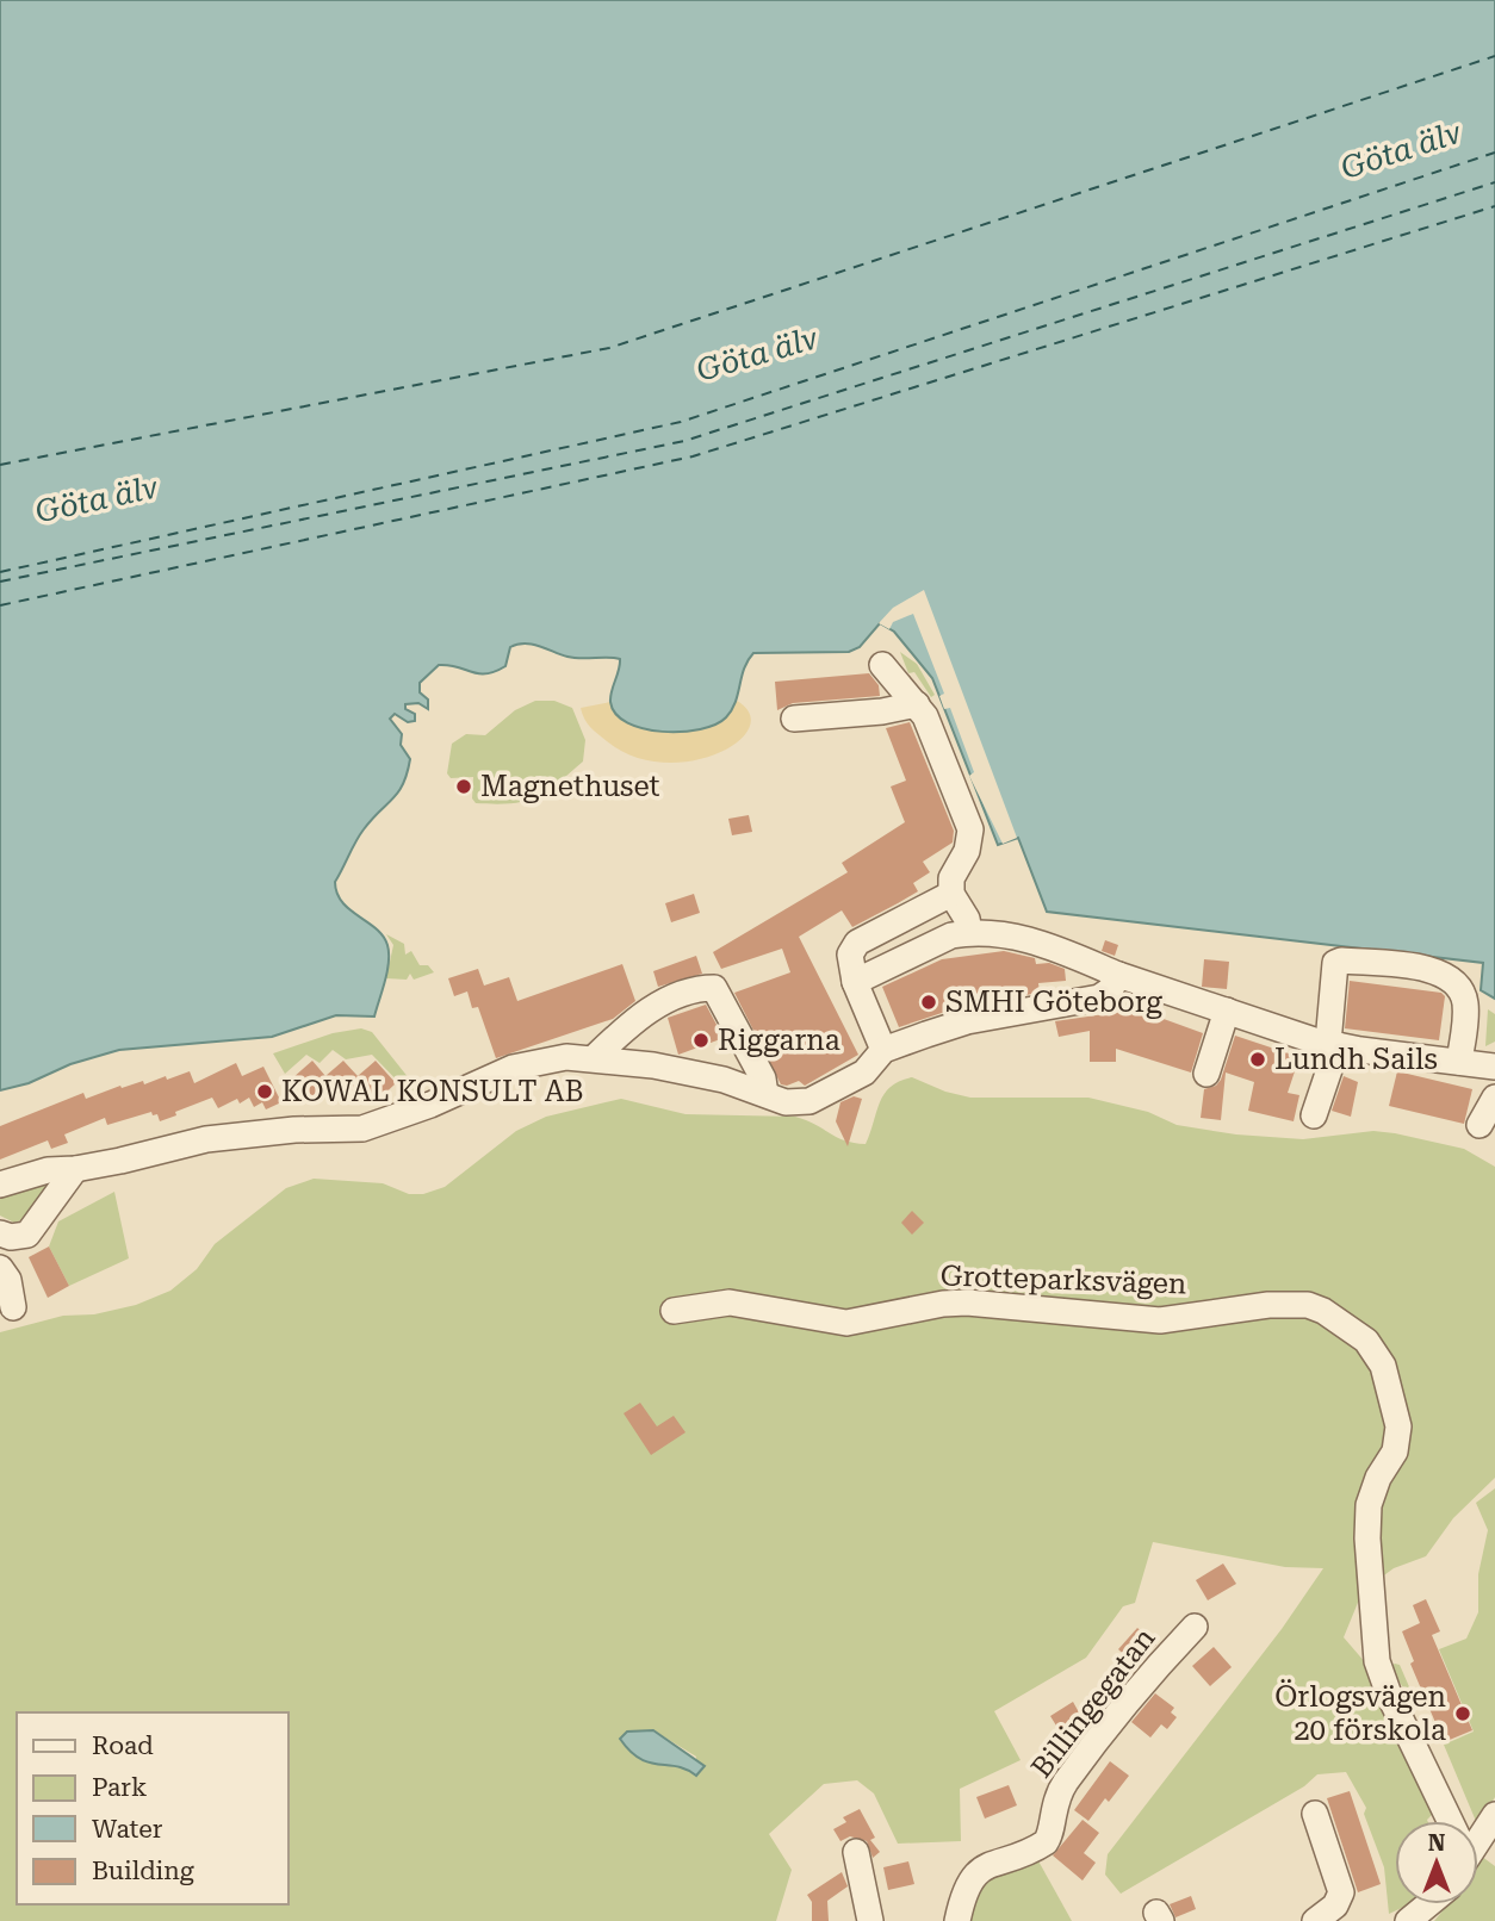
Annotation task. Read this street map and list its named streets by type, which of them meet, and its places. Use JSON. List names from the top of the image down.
{
  "streets": {
    "street": ["Grotteparksvägen", "Billingegatan"]
  },
  "water": ["Göta älv"],
  "places": [
    "Magnethuset",
    "SMHI Göteborg",
    "Riggarna",
    "Lundh Sails",
    "KOWAL KONSULT AB",
    "Örlogsvägen 20 förskola"
  ],
  "legend": [
    "Road",
    "Park",
    "Water",
    "Building"
  ],
  "north": "top"
}
